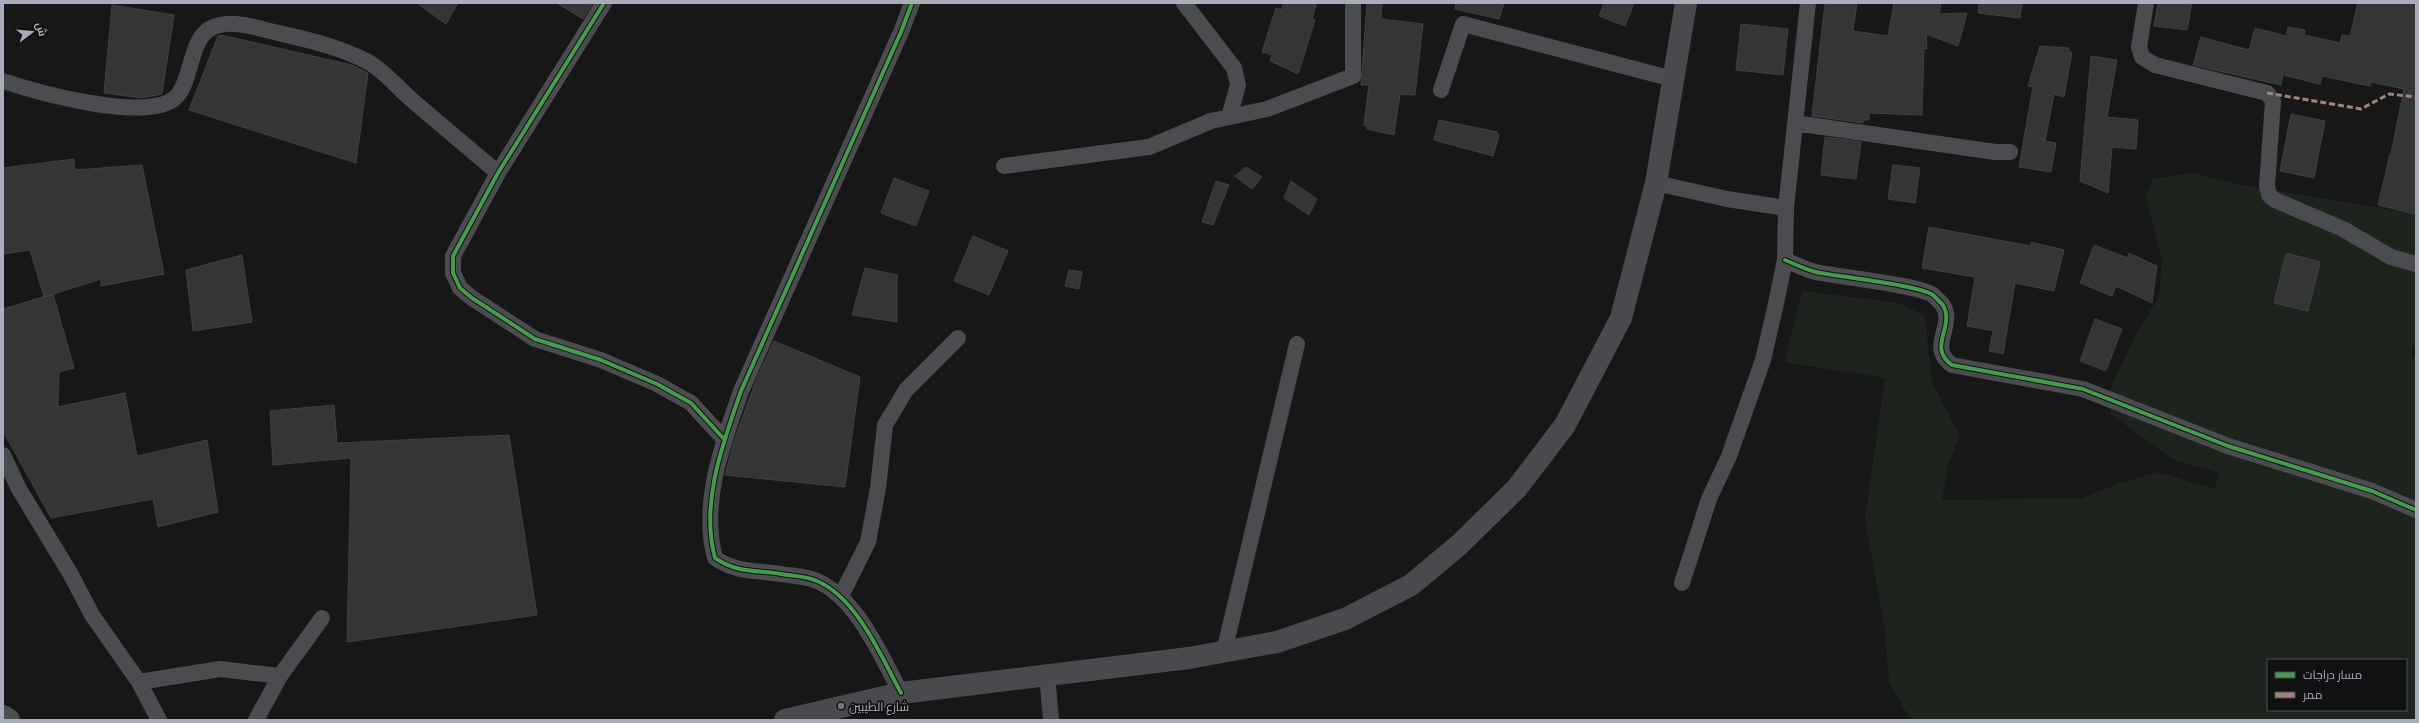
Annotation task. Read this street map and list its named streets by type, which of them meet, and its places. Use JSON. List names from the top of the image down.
{
  "places": ["شارع الطيبين"],
  "legend": ["مسار دراجات", "ممر"],
  "north": "right"
}
